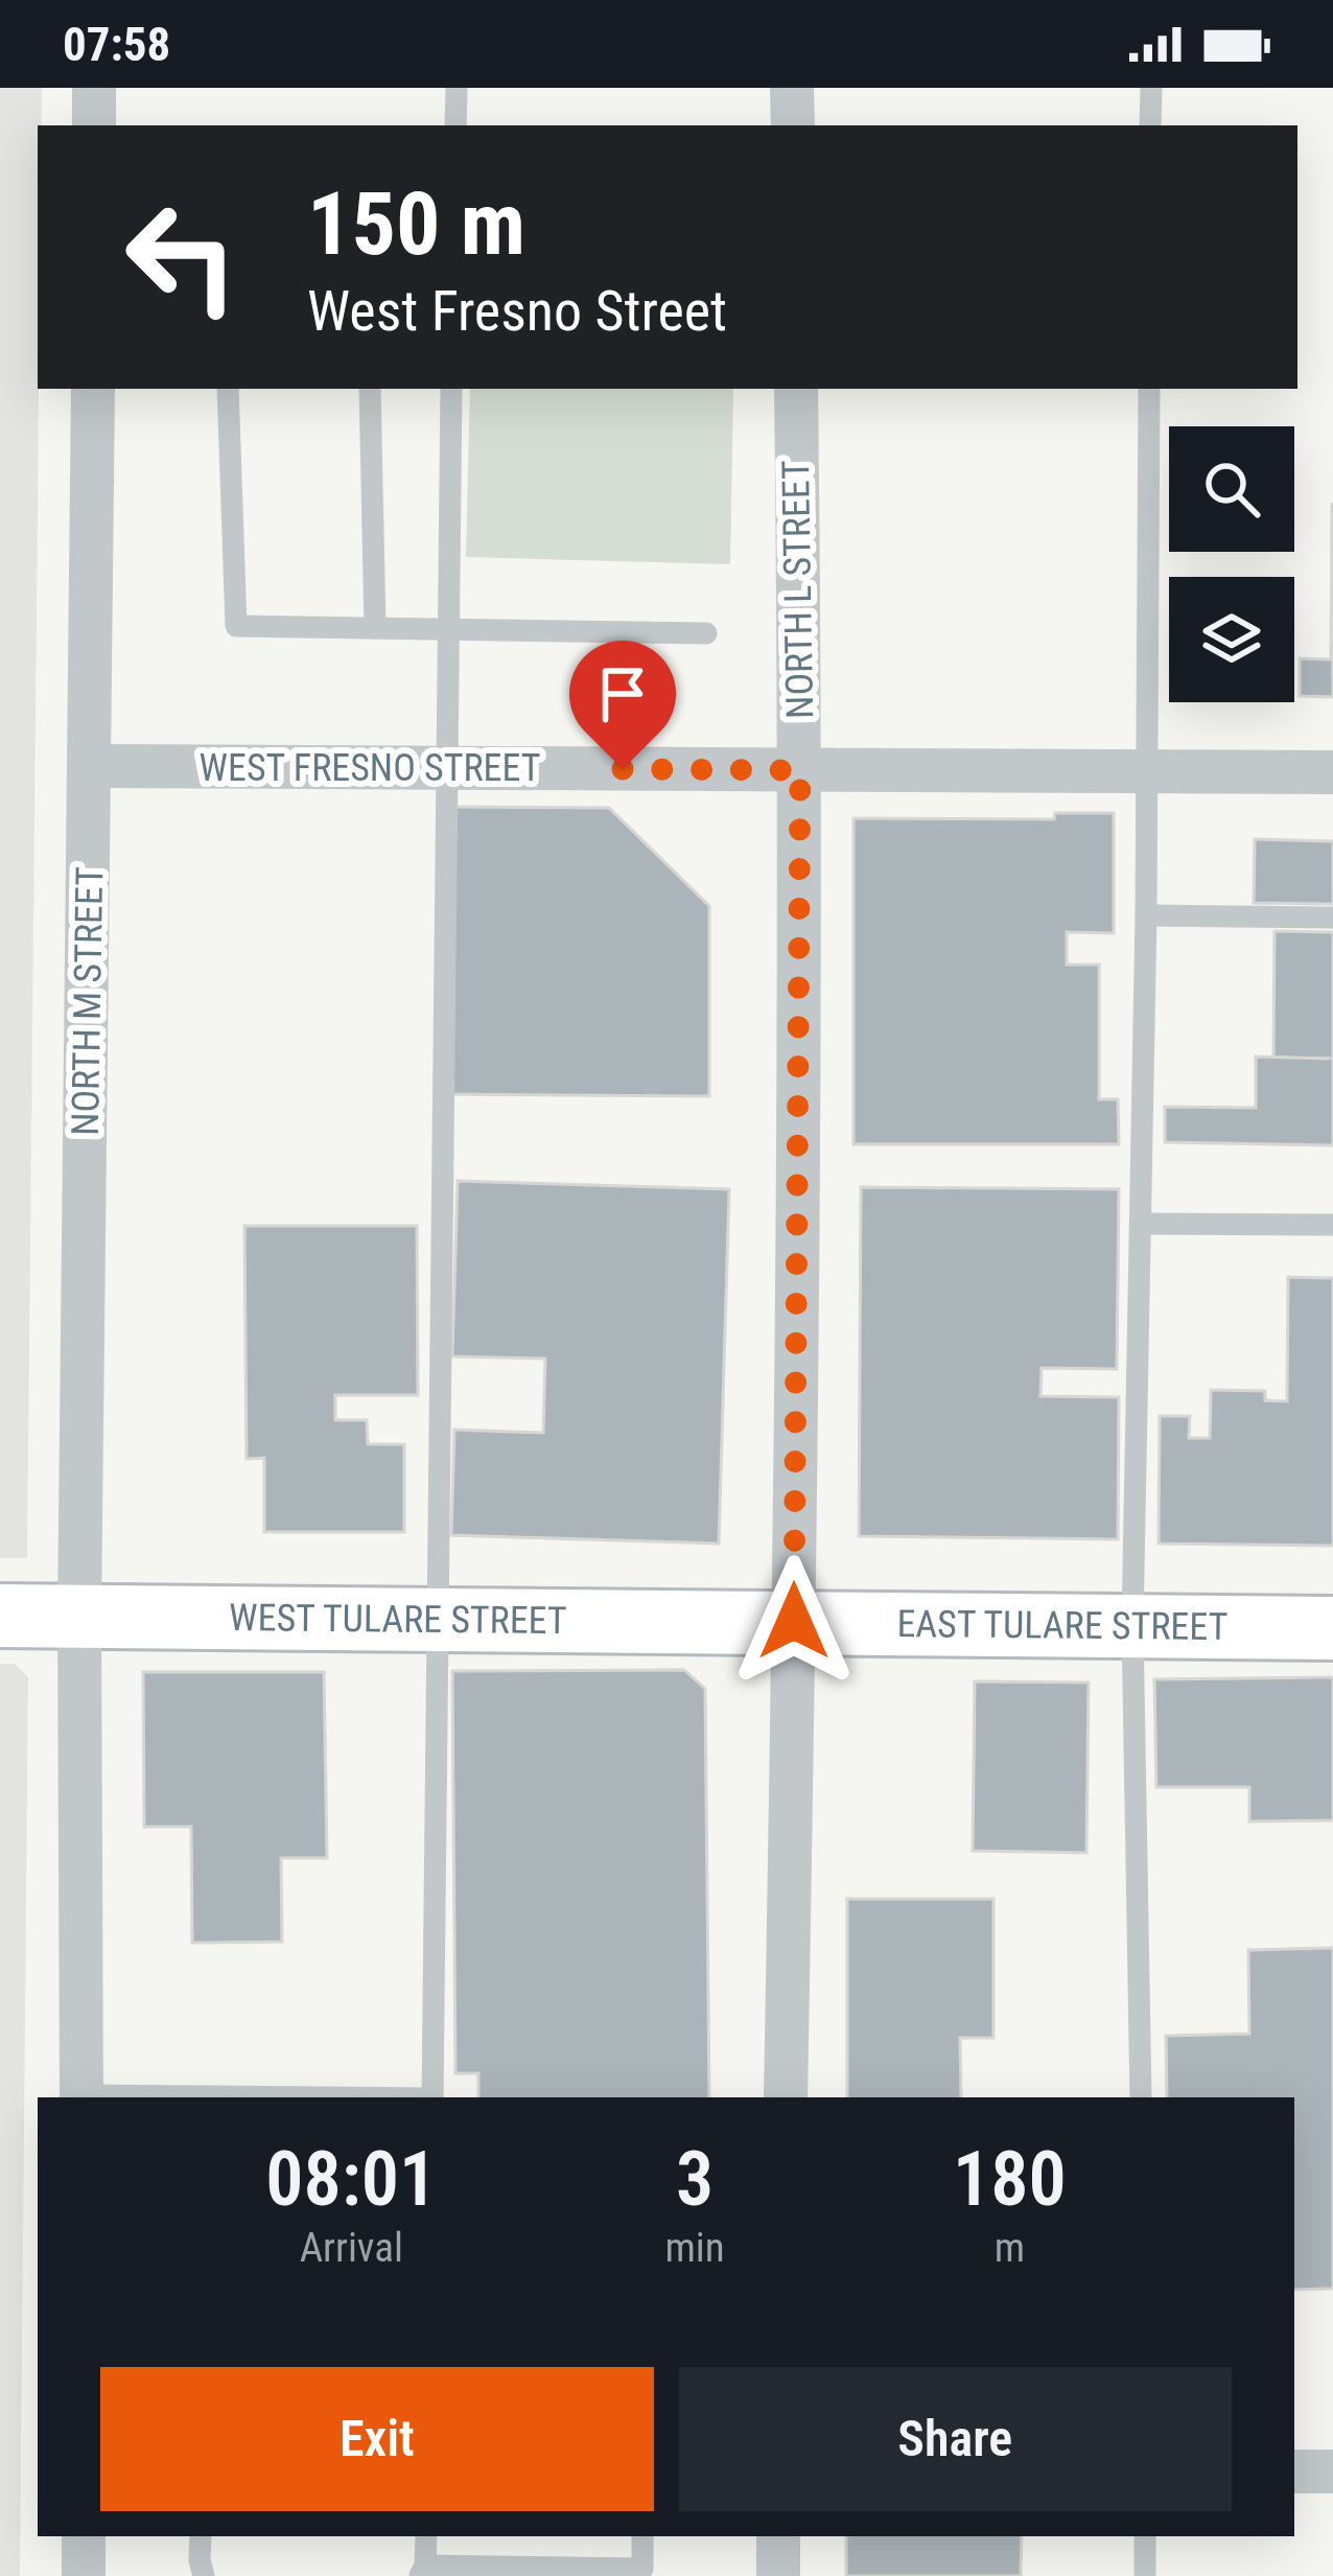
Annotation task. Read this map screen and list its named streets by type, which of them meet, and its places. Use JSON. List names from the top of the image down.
{
  "streets": {
    "street": [
      "NORTH L STREET",
      "WEST FRESNO STREET",
      "NORTH M STREET",
      "WEST TULARE STREET",
      "EAST TULARE STREET"
    ]
  },
  "crossings": [
    ["NORTH L STREET", "WEST FRESNO STREET"],
    ["NORTH L STREET", "WEST TULARE STREET"],
    ["NORTH L STREET", "EAST TULARE STREET"],
    ["WEST FRESNO STREET", "NORTH M STREET"],
    ["NORTH M STREET", "WEST TULARE STREET"],
    ["WEST TULARE STREET", "EAST TULARE STREET"]
  ],
  "page": {
    "status": "07:58",
    "turn": ["150 m", "West Fresno Street"],
    "eta": [
      "08:01",
      "Arrival",
      "3",
      "min",
      "180",
      "m"
    ],
    "buttons": ["Exit", "Share"]
  }
}
